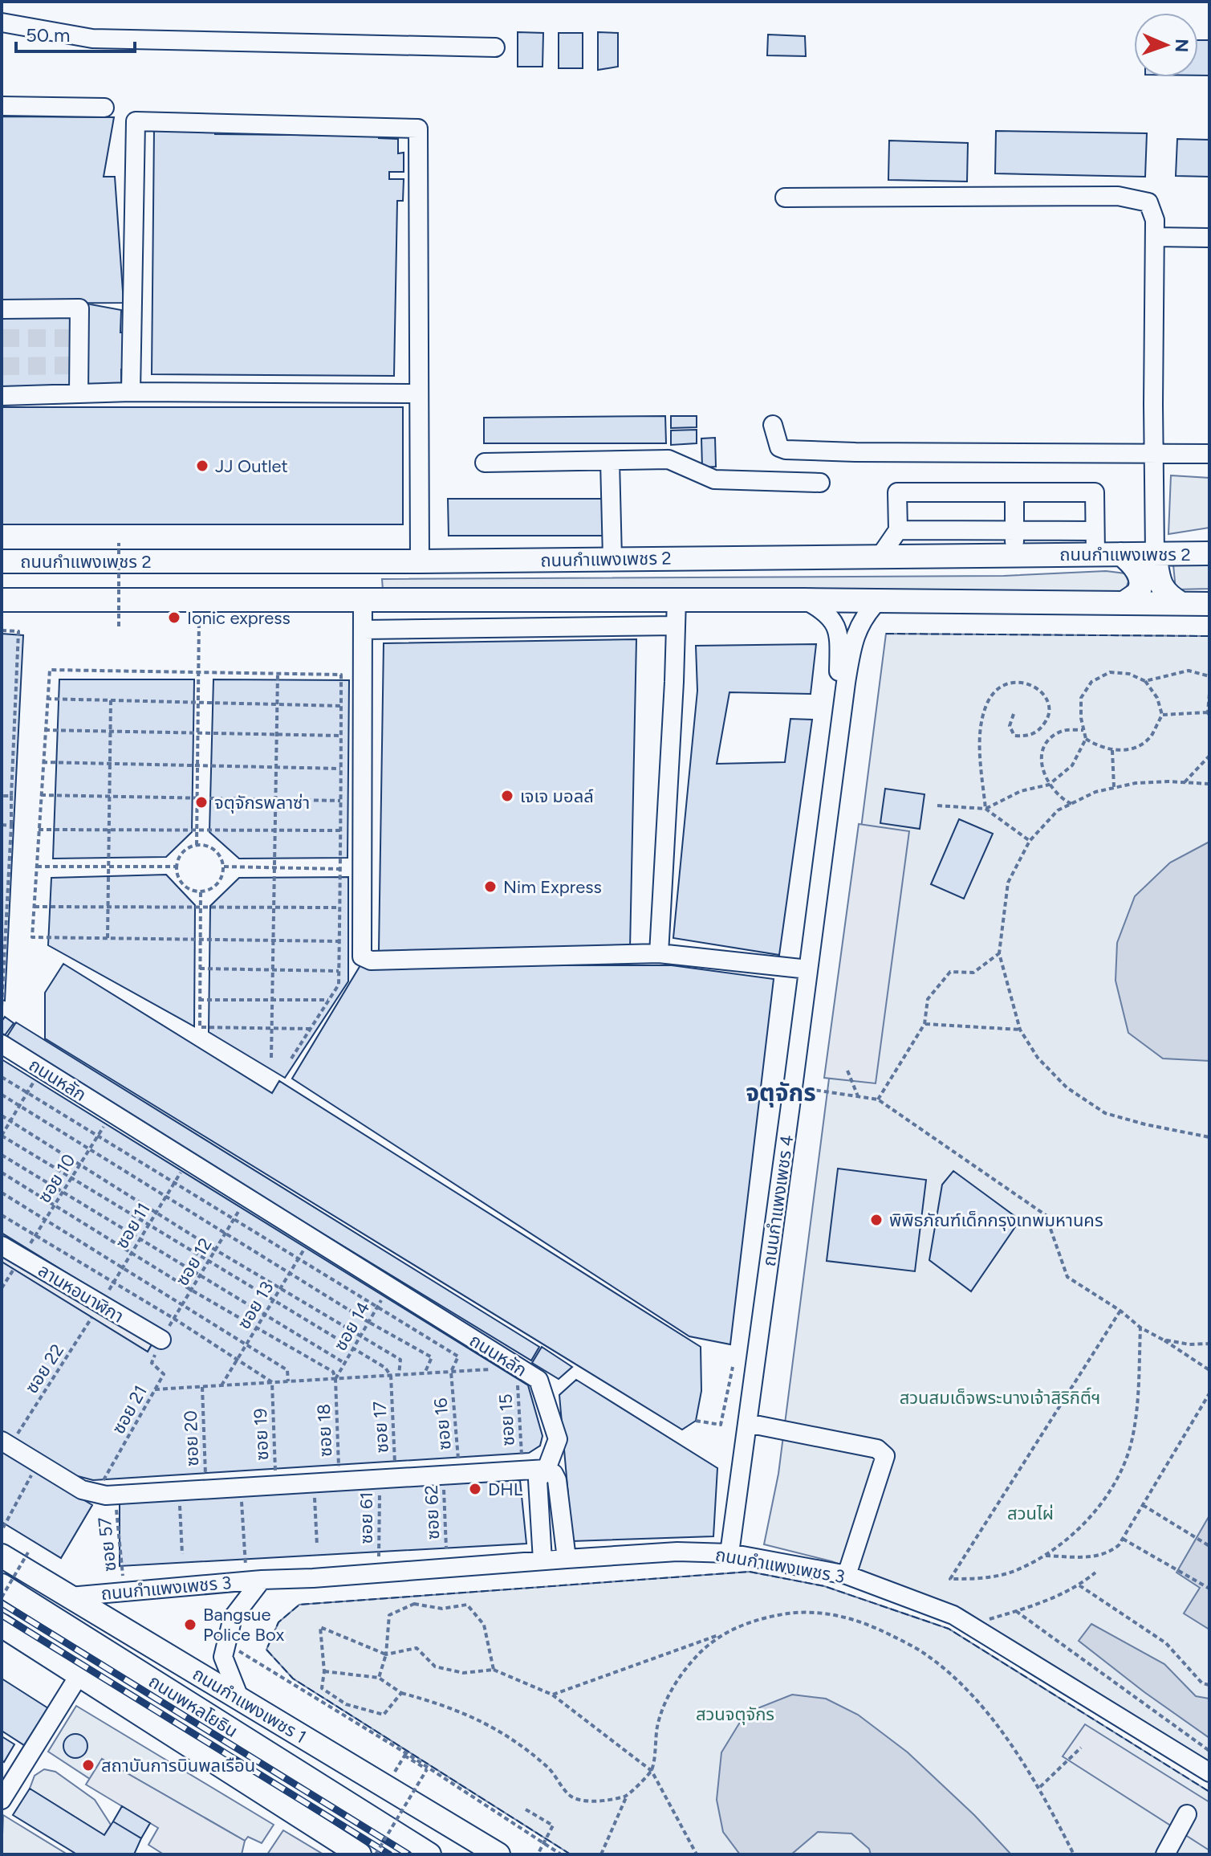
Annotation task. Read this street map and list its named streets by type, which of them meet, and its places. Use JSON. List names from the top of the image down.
{
  "streets": {
    "main road": ["ถนนกำแพงเพชร 2", "ถนนกำแพงเพชร 1", "ถนนพหลโยธิน"],
    "street": [
      "ถนนหลัก",
      "ถนนกำแพงเพชร 4",
      "ลานหอนาฬิกา",
      "ถนนกำแพงเพชร 3"
    ],
    "path": [
      "ซอย 10",
      "ซอย 11",
      "ซอย 12",
      "ซอย 13",
      "ซอย 14",
      "ซอย 22",
      "ซอย 21",
      "ซอย 15",
      "ซอย 16",
      "ซอย 17",
      "ซอย 18",
      "ซอย 19",
      "ซอย 20",
      "ซอย 62",
      "ซอย 61",
      "ซอย 57"
    ]
  },
  "crossings": [
    ["ถนนหลัก", "ซอย 10"],
    ["ถนนหลัก", "ซอย 11"],
    ["ถนนหลัก", "ซอย 12"],
    ["ถนนหลัก", "ซอย 13"],
    ["ถนนหลัก", "ซอย 14"],
    ["ถนนหลัก", "ซอย 15"],
    ["ถนนหลัก", "ถนนกำแพงเพชร 3"],
    ["ซอย 10", "ลานหอนาฬิกา"],
    ["ถนนกำแพงเพชร 4", "ถนนกำแพงเพชร 3"],
    ["ซอย 11", "ลานหอนาฬิกา"],
    ["ซอย 11", "ซอย 22"],
    ["ซอย 12", "ลานหอนาฬิกา"],
    ["ซอย 12", "ซอย 21"],
    ["ลานหอนาฬิกา", "ซอย 22"],
    ["ลานหอนาฬิกา", "ซอย 21"],
    ["ซอย 14", "ซอย 16"],
    ["ซอย 14", "ซอย 18"],
    ["ซอย 21", "ซอย 57"],
    ["ซอย 16", "ซอย 62"],
    ["ซอย 17", "ซอย 61"],
    ["ซอย 57", "ถนนกำแพงเพชร 3"],
    ["ถนนกำแพงเพชร 3", "ถนนกำแพงเพชร 1"]
  ],
  "districts": ["จตุจักร"],
  "parks": ["สวนสมเด็จพระนางเจ้าสิริกิติ์ฯ", "สวนไผ่", "สวนจตุจักร"],
  "places": [
    "JJ Outlet",
    "Ionic express",
    "เจเจ มอลล์",
    "จตุจักรพลาซ่า",
    "Nim Express",
    "พิพิธภัณฑ์เด็กกรุงเทพมหานคร",
    "DHL",
    "Bangsue Police Box",
    "สถาบันการบินพลเรือน"
  ],
  "scale_bar": "50 m",
  "north": "right"
}
